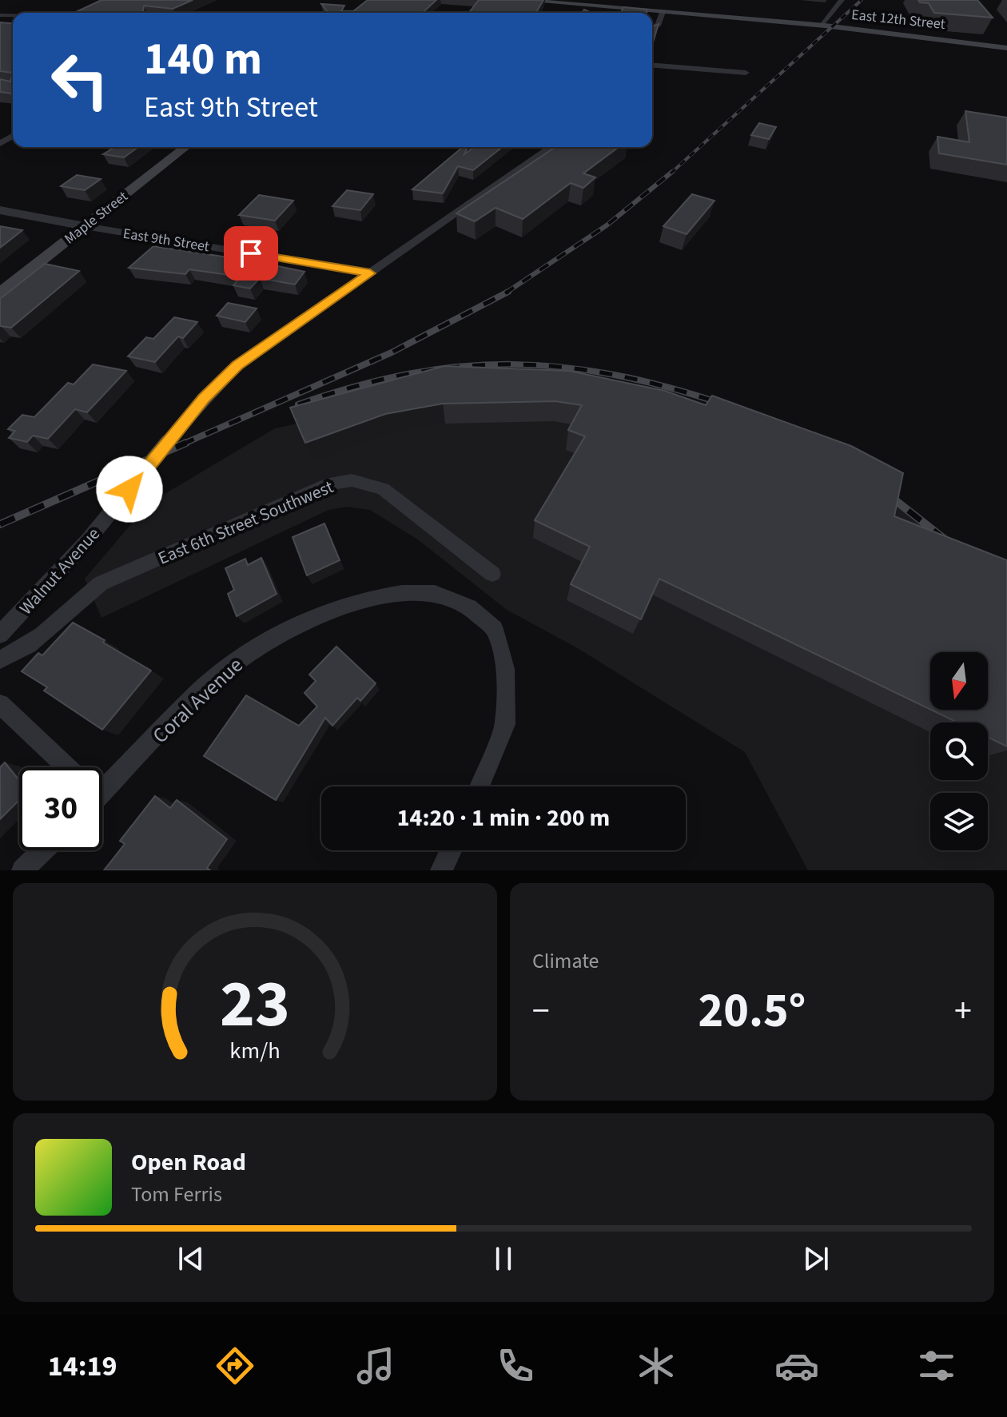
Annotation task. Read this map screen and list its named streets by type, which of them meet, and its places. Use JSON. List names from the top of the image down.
{
  "streets": {
    "main road": ["East 12th Street", "Maple Street"],
    "street": [
      "East 9th Street",
      "East 6th Street Southwest",
      "Walnut Avenue",
      "Coral Avenue"
    ]
  },
  "crossings": [
    ["Maple Street", "East 9th Street"],
    ["East 9th Street", "Walnut Avenue"]
  ],
  "north": "bottom",
  "page": {
    "turn": ["140 m", "East 9th Street"],
    "limit": "30",
    "trip": "14:20 · 1 min · 200 m",
    "tile": "Climate",
    "heat": ["−", "20.5°", "+"],
    "song": ["Open Road", "Tom Ferris"],
    "tabs": "14:19",
    "gauge": ["23", "km/h"]
  }
}
